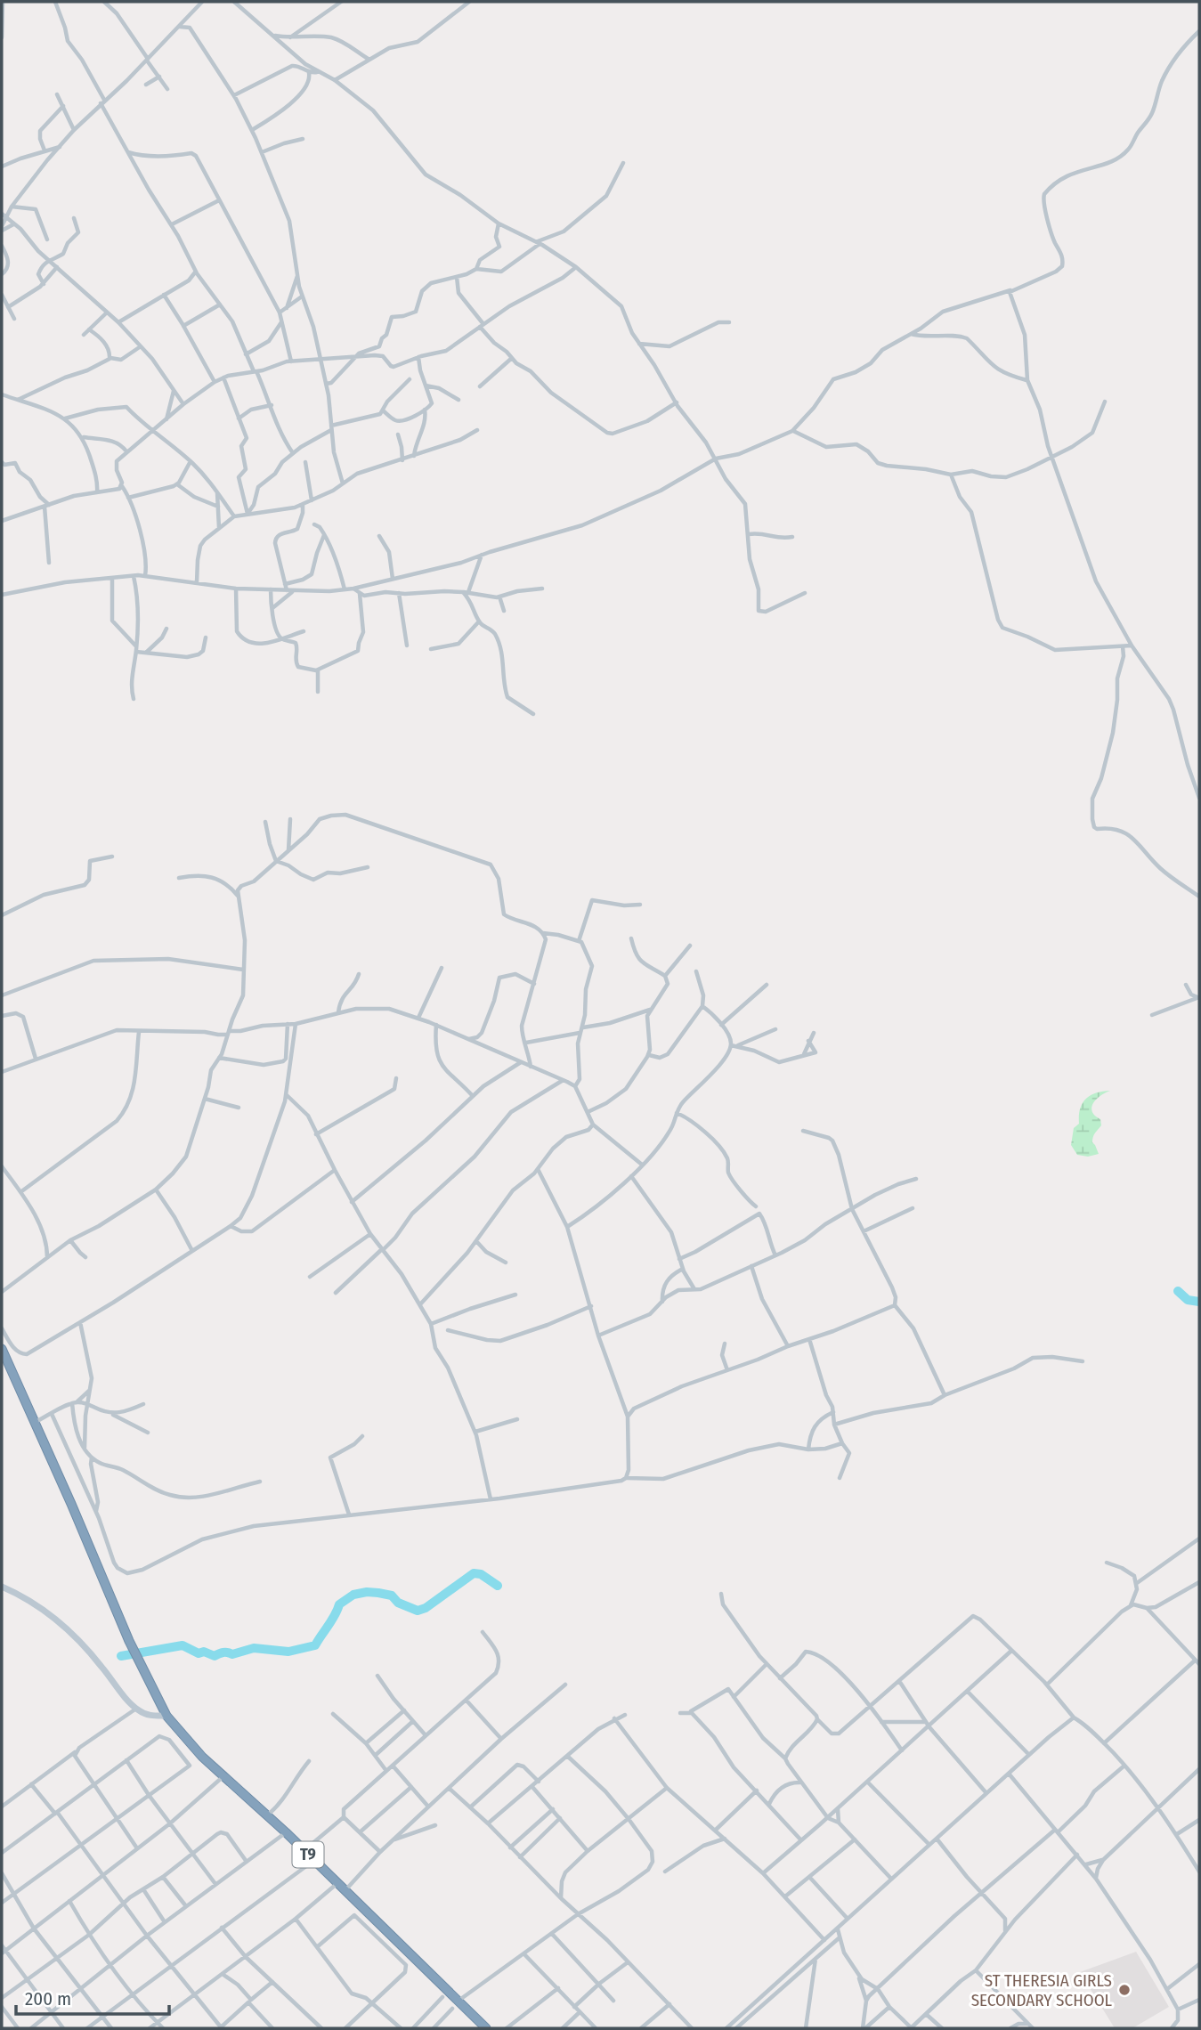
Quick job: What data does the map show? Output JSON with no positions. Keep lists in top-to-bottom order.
{
  "streets": {
    "highway": ["T9"]
  },
  "places": ["ST THERESIA GIRLS SECONDARY SCHOOL"],
  "scale_bar": "200 m"
}
